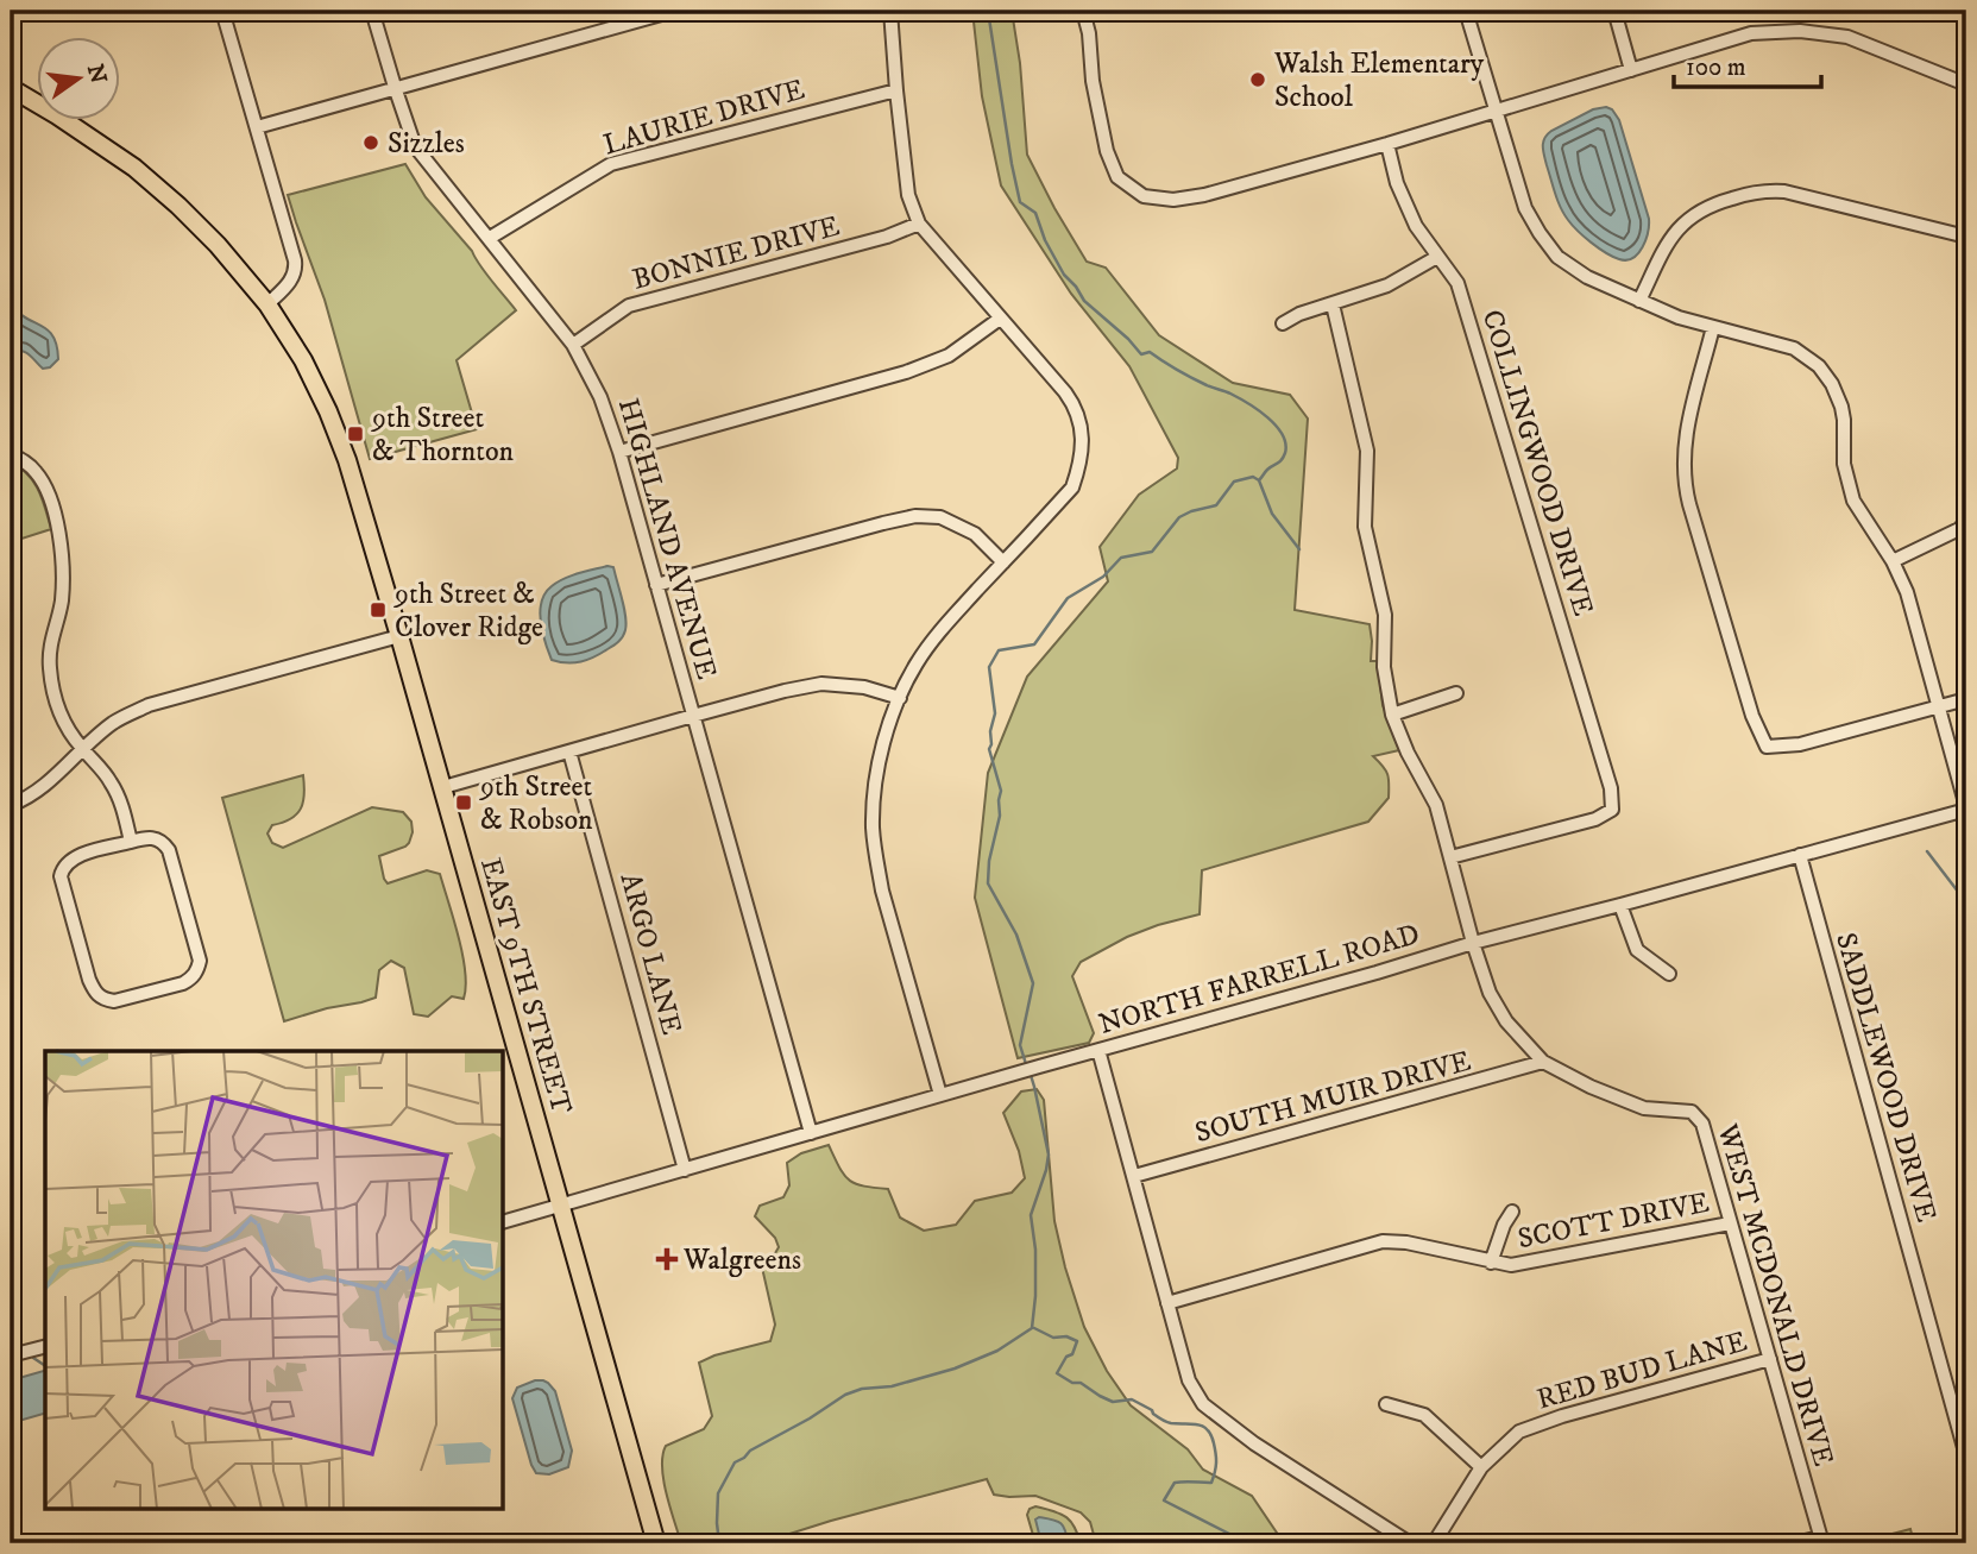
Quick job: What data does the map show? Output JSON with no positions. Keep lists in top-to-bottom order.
{
  "streets": {
    "main road": ["EAST 9TH STREET"],
    "street": [
      "LAURIE DRIVE",
      "BONNIE DRIVE",
      "COLLINGWOOD DRIVE",
      "HIGHLAND AVENUE",
      "ARGO LANE",
      "NORTH FARRELL ROAD",
      "SADDLEWOOD DRIVE",
      "SOUTH MUIR DRIVE",
      "SCOTT DRIVE",
      "WEST MCDONALD DRIVE",
      "RED BUD LANE"
    ]
  },
  "crossings": [
    ["LAURIE DRIVE", "HIGHLAND AVENUE"],
    ["BONNIE DRIVE", "HIGHLAND AVENUE"],
    ["COLLINGWOOD DRIVE", "WEST MCDONALD DRIVE"],
    ["HIGHLAND AVENUE", "NORTH FARRELL ROAD"],
    ["ARGO LANE", "NORTH FARRELL ROAD"],
    ["NORTH FARRELL ROAD", "EAST 9TH STREET"],
    ["NORTH FARRELL ROAD", "SADDLEWOOD DRIVE"],
    ["NORTH FARRELL ROAD", "WEST MCDONALD DRIVE"],
    ["SOUTH MUIR DRIVE", "WEST MCDONALD DRIVE"],
    ["SCOTT DRIVE", "WEST MCDONALD DRIVE"],
    ["WEST MCDONALD DRIVE", "RED BUD LANE"]
  ],
  "places": {
    "other": ["Walsh Elementary School", "Sizzles"],
    "transit": ["9th Street & Thornton", "9th Street & Clover Ridge", "9th Street & Robson"],
    "health": ["Walgreens"]
  },
  "scale_bar": "100 m",
  "north": "right"
}
